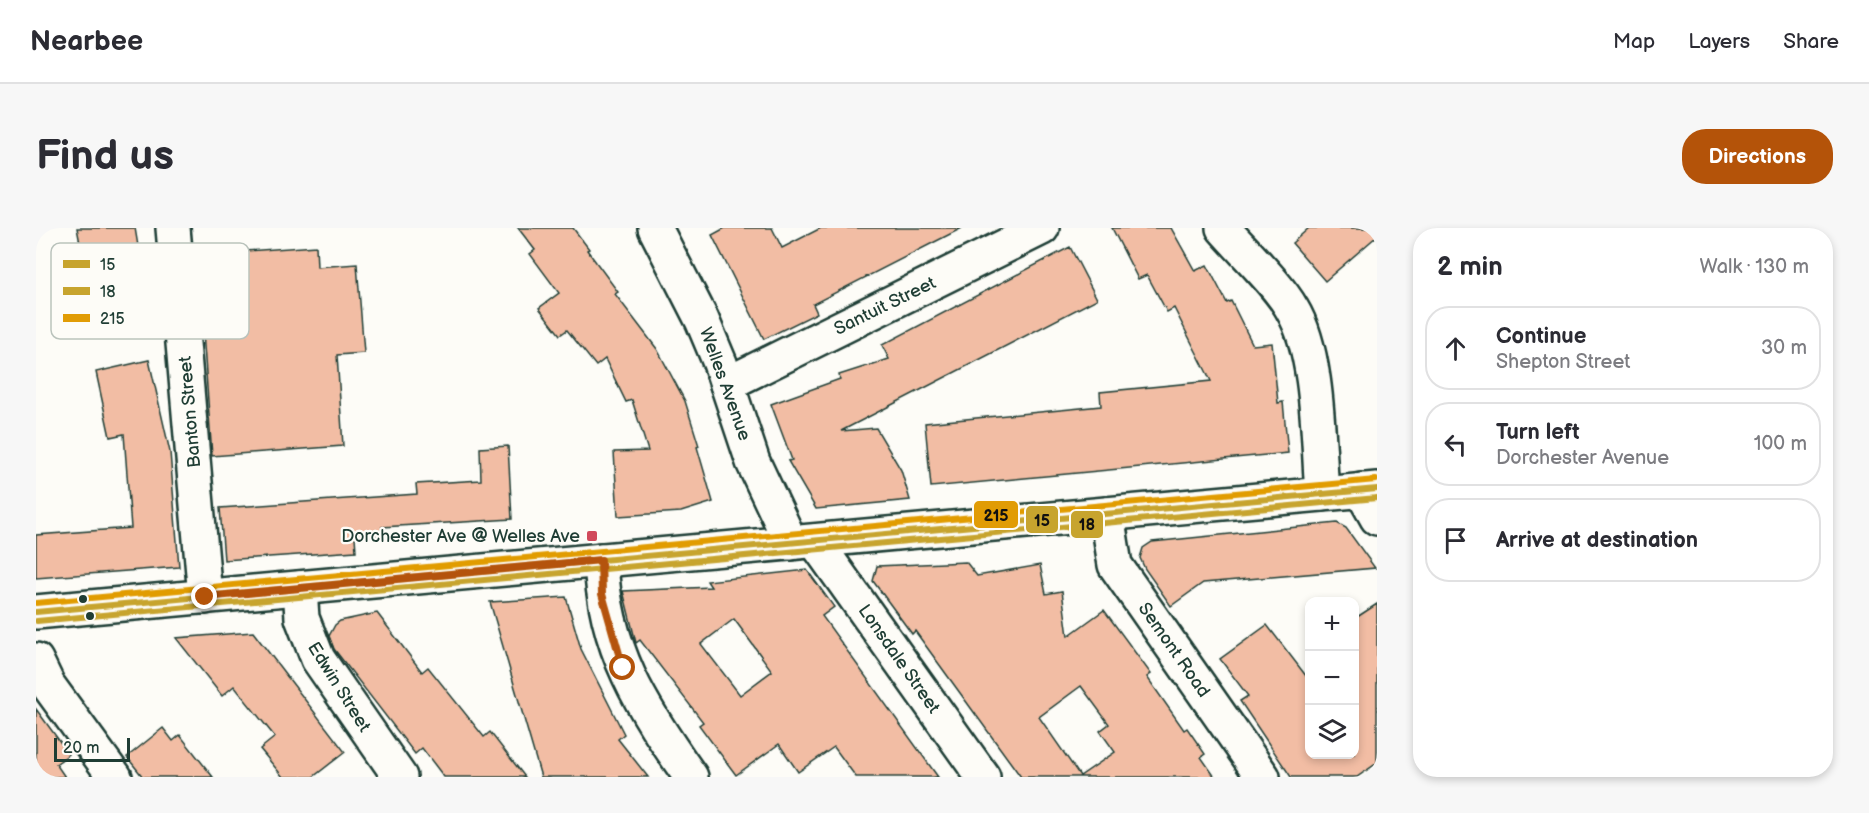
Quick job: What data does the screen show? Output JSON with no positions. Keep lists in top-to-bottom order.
{
  "streets": {
    "street": [
      "Santuit Street",
      "Welles Avenue",
      "Banton Street",
      "Semont Road",
      "Lonsdale Street",
      "Edwin Street"
    ]
  },
  "crossings": [
    ["Santuit Street", "Welles Avenue"],
    ["Welles Avenue", "Lonsdale Street"]
  ],
  "places": {
    "transit": ["Dorchester Ave @ Welles Ave"]
  },
  "lines": ["transit line 215", "transit line 15", "transit line 18"],
  "legend": ["15", "18", "215"],
  "scale_bar": "20 m",
  "page": {
    "header": "Nearbee",
    "nav": ["Map", "Layers", "Share"],
    "buttons": "Directions",
    "title": "Find us",
    "heading": ["2 min", "Walk · 130 m"],
    "list": [
      ["Continue", "Shepton Street", "30 m"],
      ["Turn left", "Dorchester Avenue", "100 m"],
      "Arrive at destination"
    ],
    "map_buttons": ["+", "−"],
    "scale": "20 m"
  }
}
